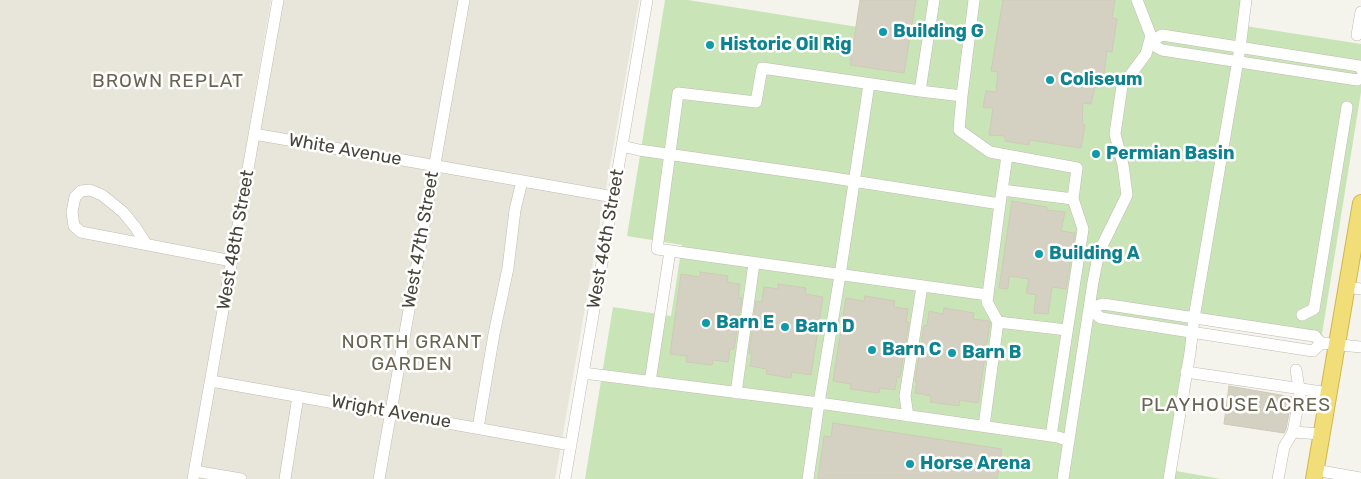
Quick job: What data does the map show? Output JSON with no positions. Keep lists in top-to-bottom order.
{
  "streets": {
    "street": [
      "White Avenue",
      "West 46th Street",
      "West 48th Street",
      "West 47th Street",
      "Wright Avenue"
    ]
  },
  "crossings": [
    ["White Avenue", "West 46th Street"],
    ["White Avenue", "West 48th Street"],
    ["White Avenue", "West 47th Street"],
    ["West 46th Street", "Wright Avenue"],
    ["West 48th Street", "Wright Avenue"],
    ["West 47th Street", "Wright Avenue"]
  ],
  "districts": ["BROWN REPLAT", "NORTH GRANT GARDEN", "PLAYHOUSE ACRES"],
  "places": [
    "Building G",
    "Historic Oil Rig",
    "Coliseum",
    "Permian Basin",
    "Building A",
    "Barn E",
    "Barn D",
    "Barn C",
    "Barn B",
    "Horse Arena"
  ]
}
